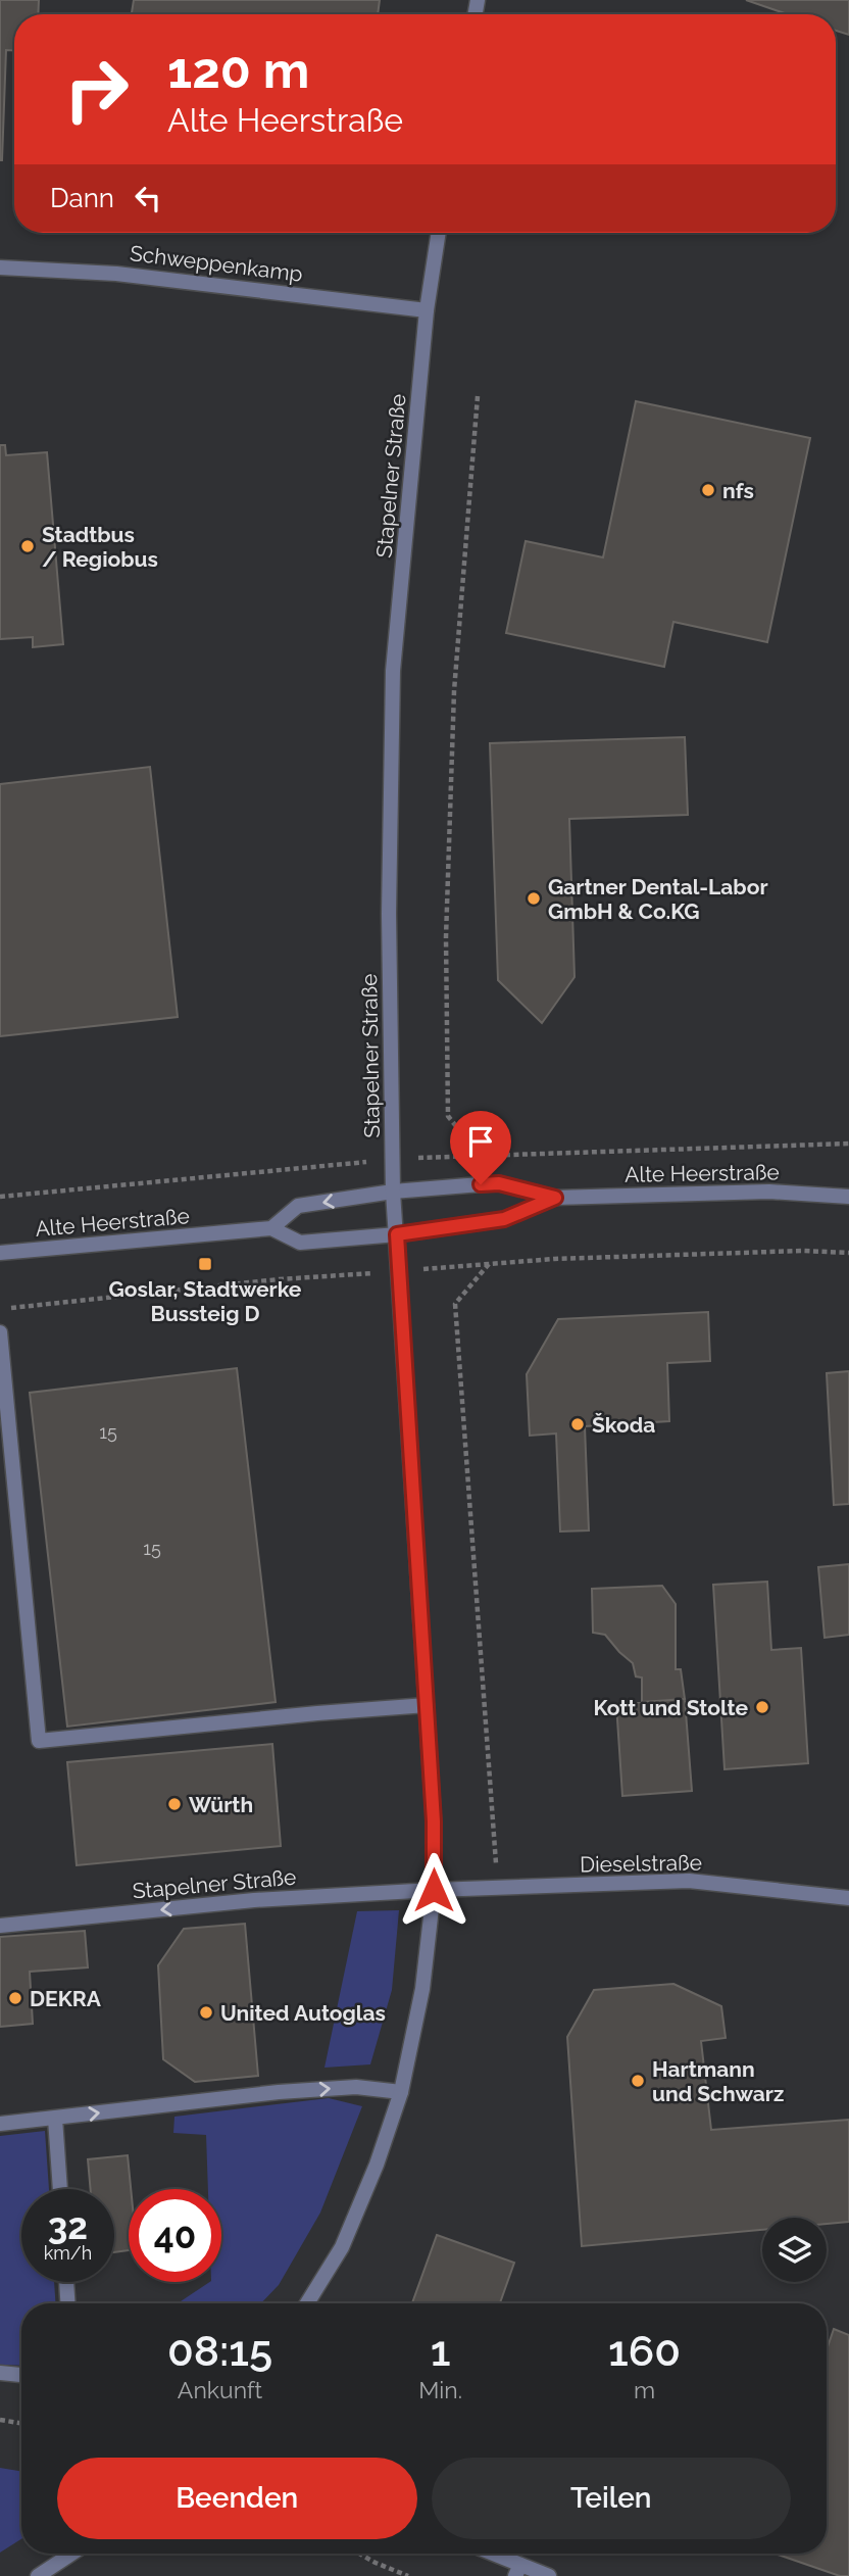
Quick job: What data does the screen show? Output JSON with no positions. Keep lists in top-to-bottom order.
{
  "streets": {
    "street": [
      "Schweppenkamp",
      "Stapelner Straße",
      "Alte Heerstraße",
      "Dieselstraße"
    ]
  },
  "crossings": [
    ["Schweppenkamp", "Stapelner Straße"],
    ["Stapelner Straße", "Alte Heerstraße"],
    ["Stapelner Straße", "Dieselstraße"]
  ],
  "places": {
    "other": [
      "nfs",
      "Stadtbus / Regiobus",
      "Gartner Dental-Labor GmbH & Co.KG",
      "Škoda",
      "Kott und Stolte",
      "Würth",
      "DEKRA",
      "United Autoglas",
      "Hartmann und Schwarz"
    ],
    "transit": ["Goslar, Stadtwerke Bussteig D"]
  },
  "house_numbers": ["15", "15"],
  "page": {
    "turn": ["120 m", "Alte Heerstraße"],
    "then": "Dann",
    "speed": "32 km/h",
    "limit": "40",
    "eta": [
      "08:15",
      "Ankunft",
      "1",
      "Min.",
      "160",
      "m"
    ],
    "buttons": ["Beenden", "Teilen"]
  }
}
